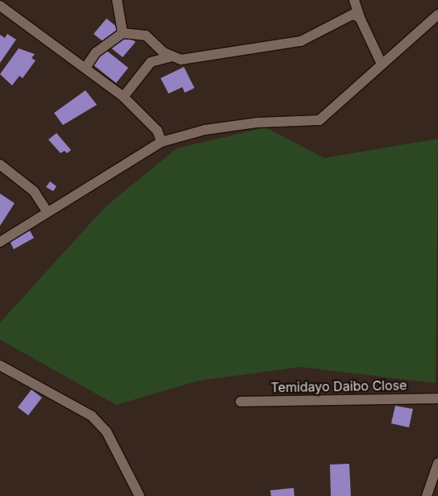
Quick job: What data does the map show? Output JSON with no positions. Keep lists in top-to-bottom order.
{
  "streets": {
    "street": ["Temidayo Daibo Close"]
  }
}
